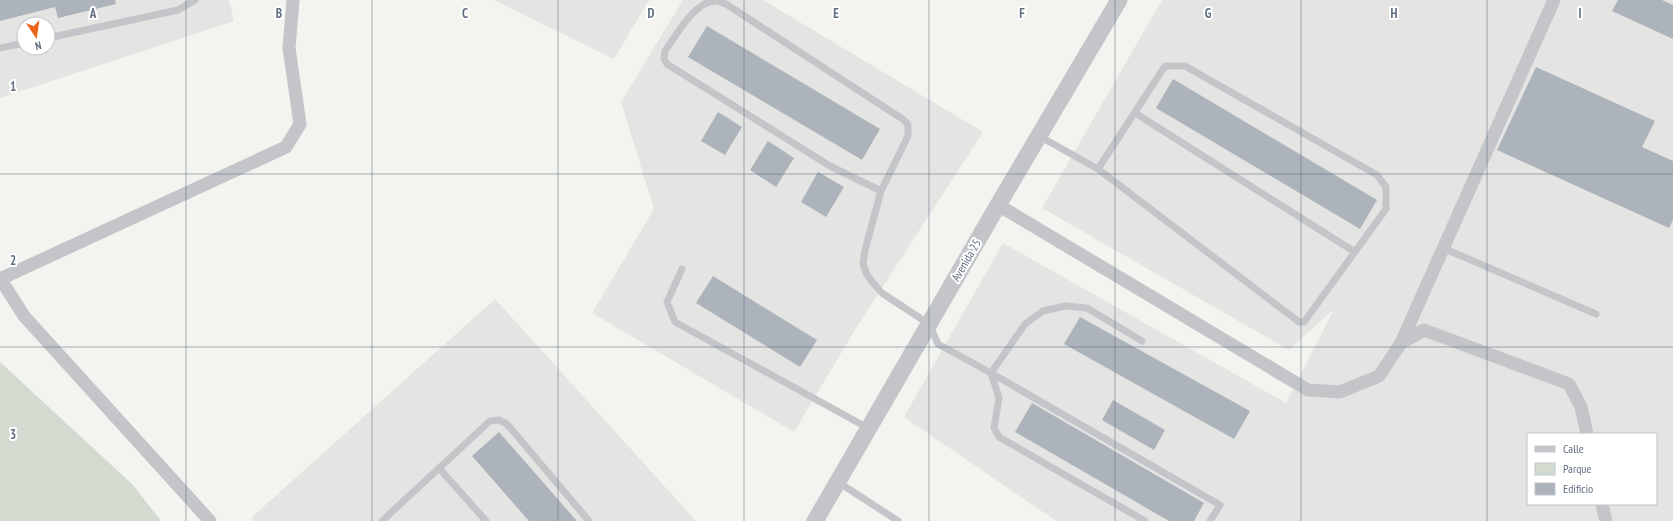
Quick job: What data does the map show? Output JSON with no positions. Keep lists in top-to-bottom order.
{
  "streets": {
    "street": ["Avenida 25"]
  },
  "legend": ["Calle", "Parque", "Edificio"],
  "north": "bottom",
  "grid": {
    "columns": [
      "A",
      "B",
      "C",
      "D",
      "E",
      "F",
      "G",
      "H",
      "I"
    ],
    "rows": ["1", "2", "3"]
  }
}
